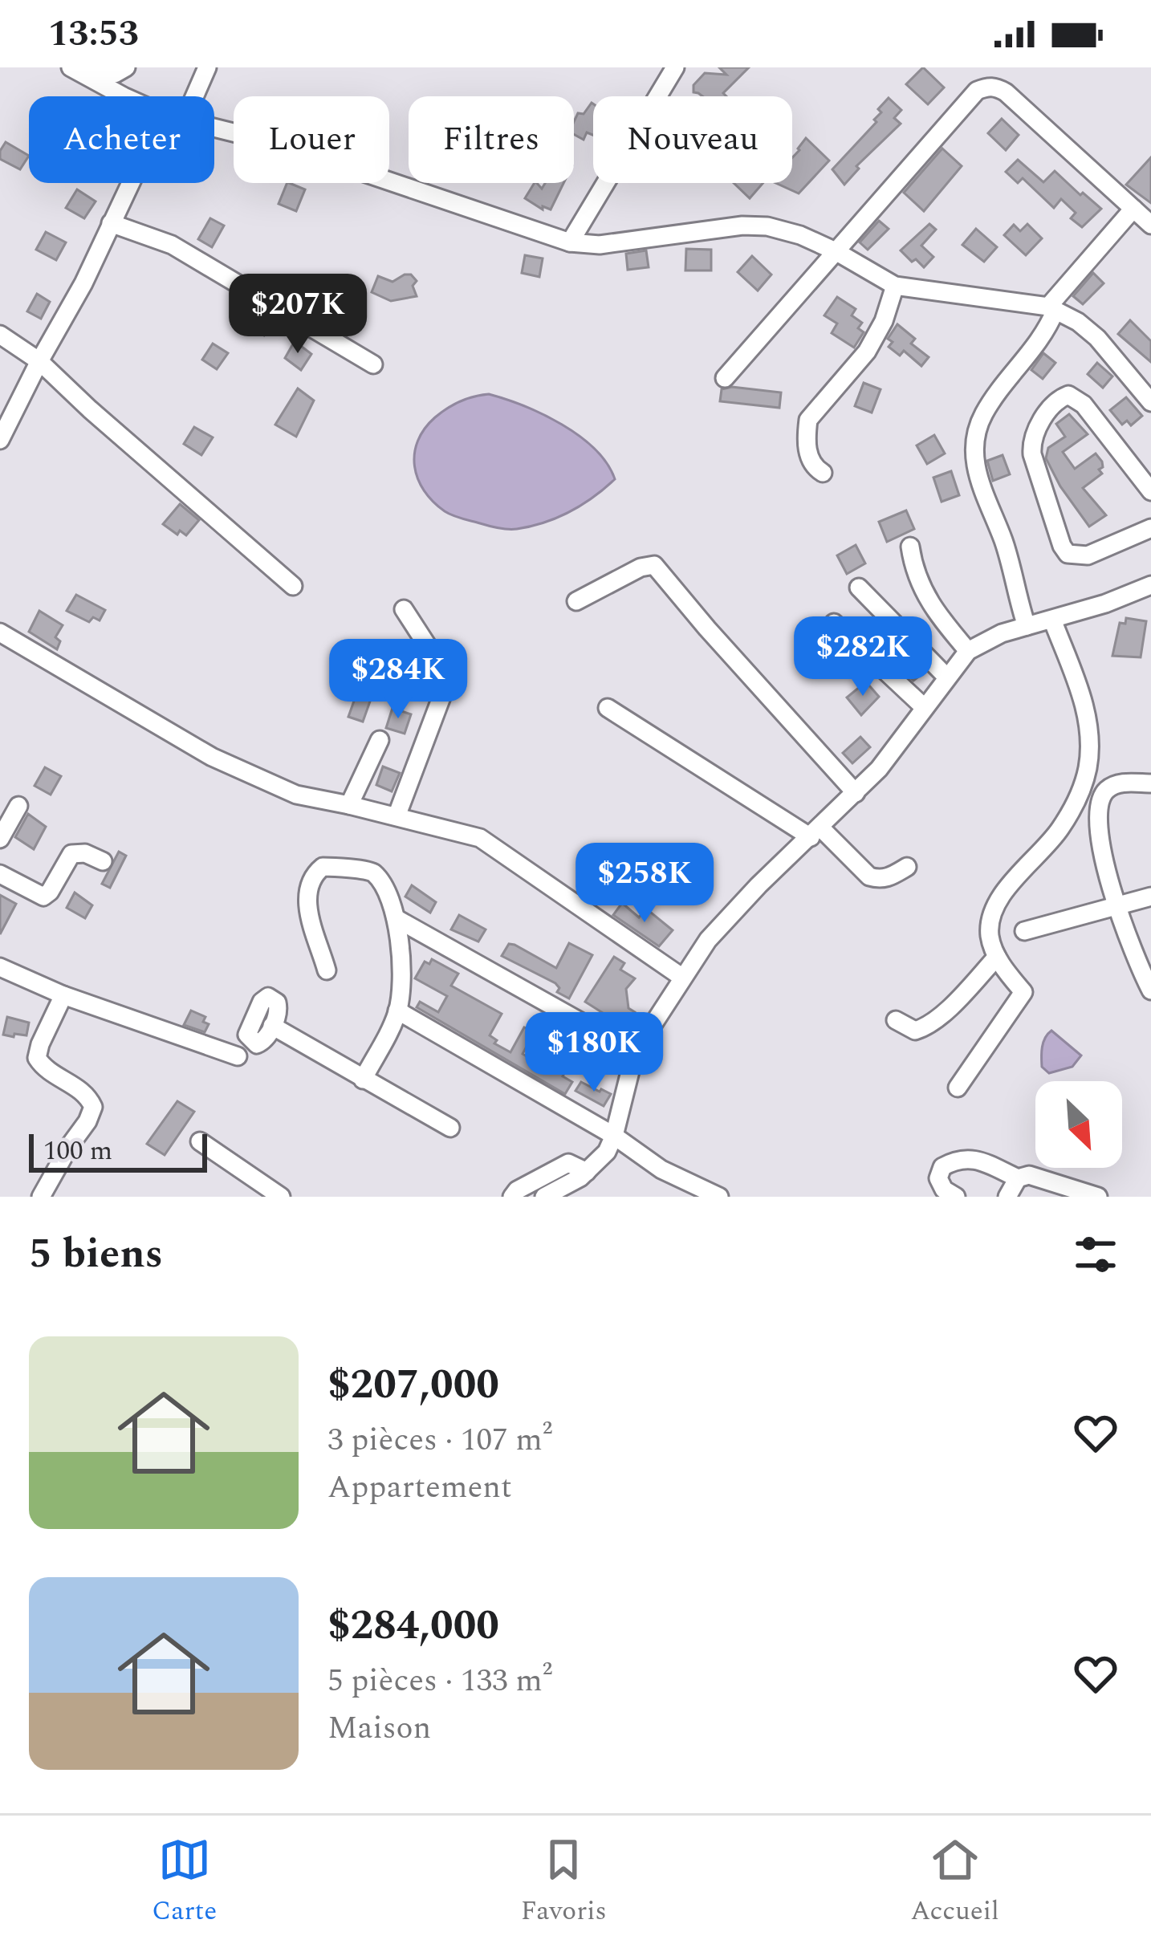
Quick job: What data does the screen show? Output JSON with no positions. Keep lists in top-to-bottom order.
{
  "scale_bar": "100 m",
  "north": "bottom right",
  "page": {
    "status": "13:53",
    "chip": [
      "Acheter",
      "Louer",
      "Filtres",
      "Nouveau"
    ],
    "price": [
      "$207K",
      "$282K",
      "$284K",
      "$258K",
      "$180K"
    ],
    "scale": "100 m",
    "heading": "5 biens",
    "list": [
      {
        "name": "$207,000",
        "note": "3 pièces · 107 m² · Appartement"
      },
      {
        "name": "$284,000",
        "note": "5 pièces · 133 m² · Maison"
      }
    ],
    "tabs": ["Carte", "Favoris", "Accueil"]
  }
}
